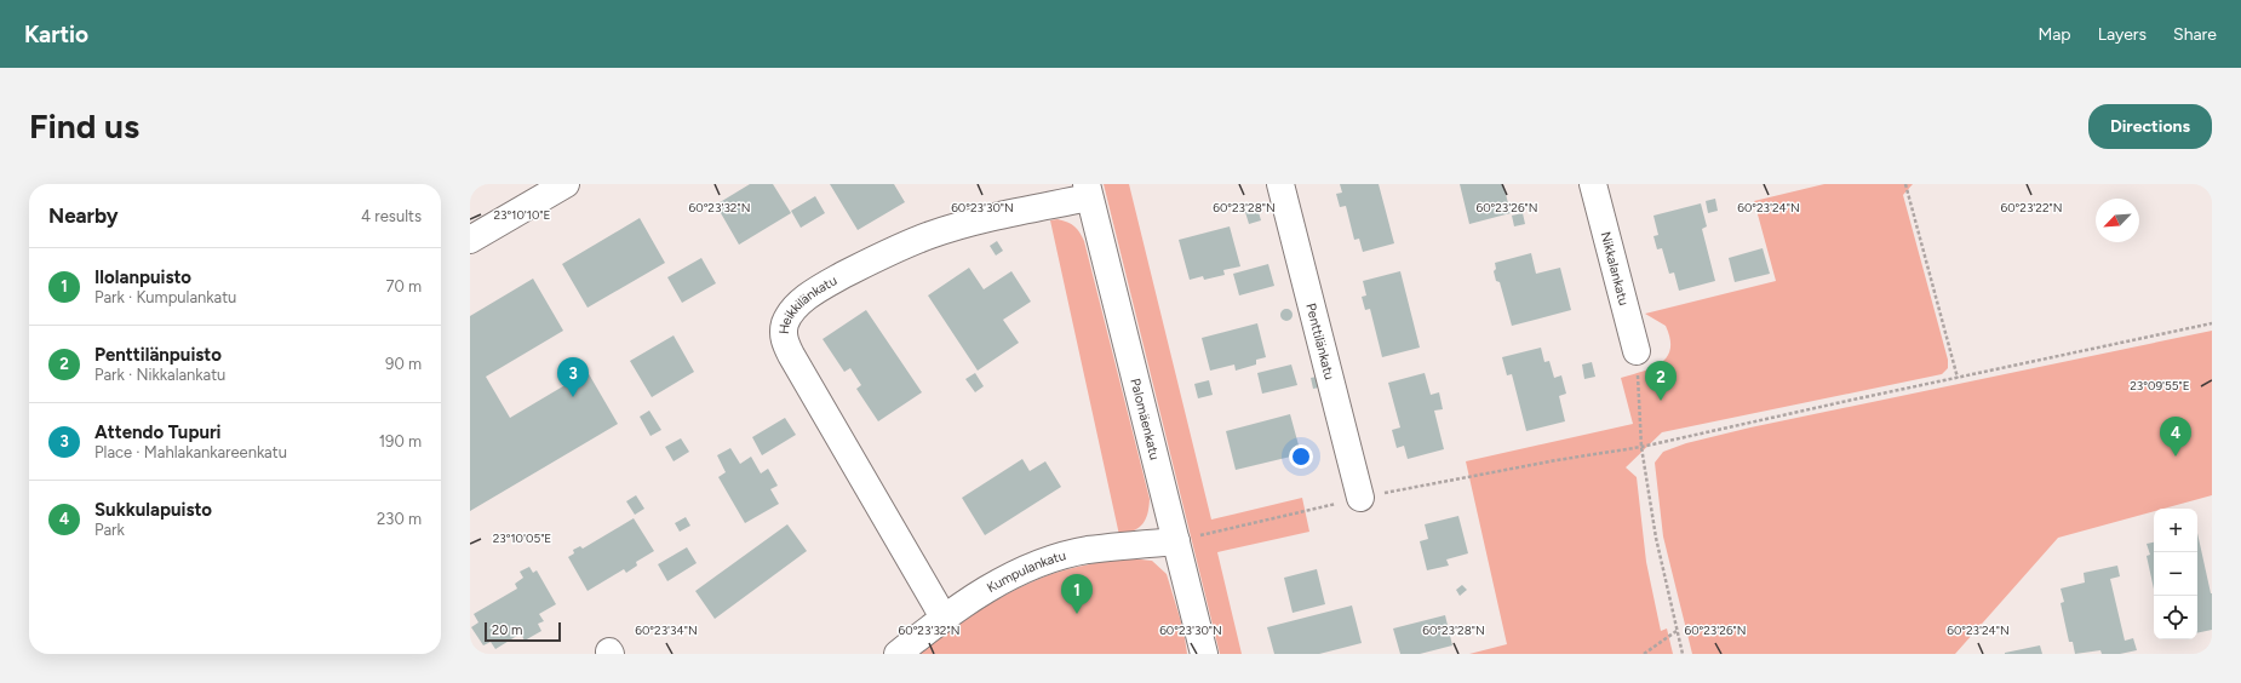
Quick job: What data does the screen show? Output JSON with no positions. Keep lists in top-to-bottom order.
{
  "streets": {
    "street": [
      "Nikkalankatu",
      "Heikkilänkatu",
      "Penttilänkatu",
      "Palomäenkatu",
      "Kumpulankatu"
    ]
  },
  "crossings": [
    ["Heikkilänkatu", "Palomäenkatu"],
    ["Heikkilänkatu", "Kumpulankatu"],
    ["Palomäenkatu", "Kumpulankatu"]
  ],
  "scale_bar": "20 m",
  "north": "bottom left",
  "page": {
    "header": "Kartio",
    "nav": ["Map", "Layers", "Share"],
    "buttons": "Directions",
    "title": "Find us",
    "heading": ["Nearby", "4 results"],
    "list": [
      {
        "mark": "1",
        "name": "Ilolanpuisto",
        "note": "Park · Kumpulankatu",
        "value": "70 m"
      },
      {
        "mark": "2",
        "name": "Penttilänpuisto",
        "note": "Park · Nikkalankatu",
        "value": "90 m"
      },
      {
        "mark": "3",
        "name": "Attendo Tupuri",
        "note": "Place · Mahlakankareenkatu",
        "value": "190 m"
      },
      {
        "mark": "4",
        "name": "Sukkulapuisto",
        "note": "Park",
        "value": "230 m"
      }
    ],
    "pins": [
      "3",
      "2",
      "4",
      "1"
    ],
    "map_buttons": ["+", "−"],
    "scale": "20 m"
  },
  "coordinates": [
    "60°23'30\"N",
    "60°23'28\"N",
    "60°23'22\"N",
    "60°23'32\"N",
    "60°23'26\"N",
    "60°23'24\"N",
    "23°10'10\"E",
    "23°09'55\"E",
    "23°10'05\"E",
    "60°23'34\"N"
  ]
}
